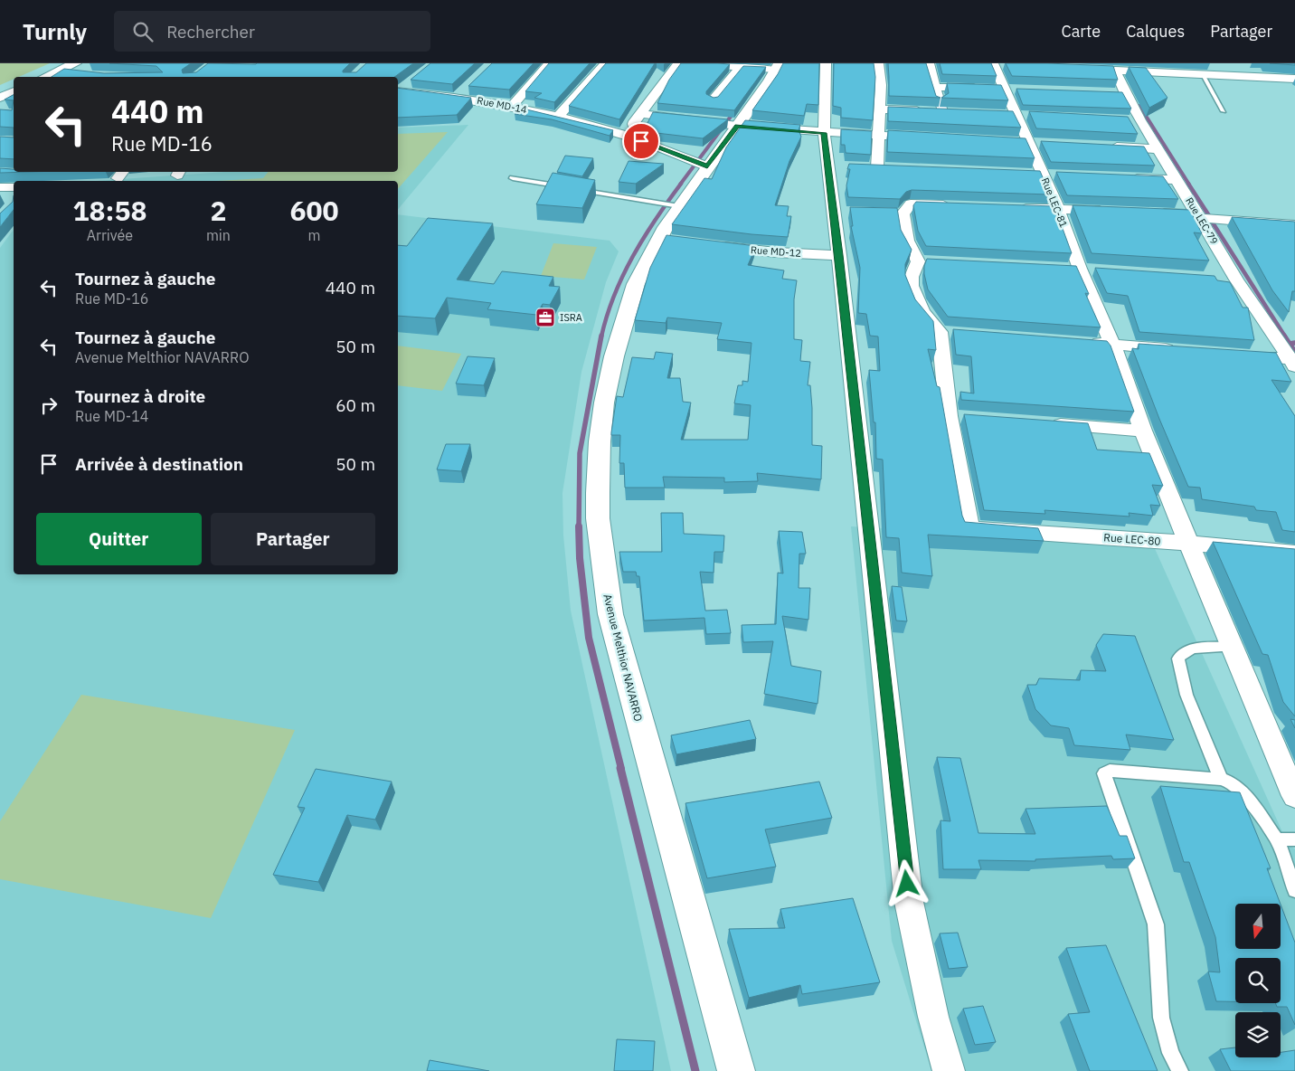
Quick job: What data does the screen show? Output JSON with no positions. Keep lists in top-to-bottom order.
{
  "streets": {
    "street": [
      "Rue MD-14",
      "Rue LEC-81",
      "Rue LEC-79",
      "Rue MD-12",
      "Rue LEC-80",
      "Avenue Melthior NAVARRO"
    ]
  },
  "crossings": [
    ["Rue MD-14", "Avenue Melthior NAVARRO"],
    ["Rue LEC-81", "Rue LEC-80"]
  ],
  "places": {
    "office": ["ISRA"]
  },
  "north": "bottom",
  "page": {
    "header": "Turnly",
    "search": "Rechercher",
    "nav": ["Carte", "Calques", "Partager"],
    "turn": ["440 m", "Rue MD-16"],
    "eta": [
      "18:58",
      "Arrivée",
      "2",
      "min",
      "600",
      "m"
    ],
    "list": [
      {
        "name": "Tournez à gauche",
        "note": "Rue MD-16",
        "value": "440 m"
      },
      {
        "name": "Tournez à gauche",
        "note": "Avenue Melthior NAVARRO",
        "value": "50 m"
      },
      {
        "name": "Tournez à droite",
        "note": "Rue MD-14",
        "value": "60 m"
      },
      {
        "name": "Arrivée à destination",
        "value": "50 m"
      }
    ],
    "buttons": ["Quitter", "Partager"]
  }
}
